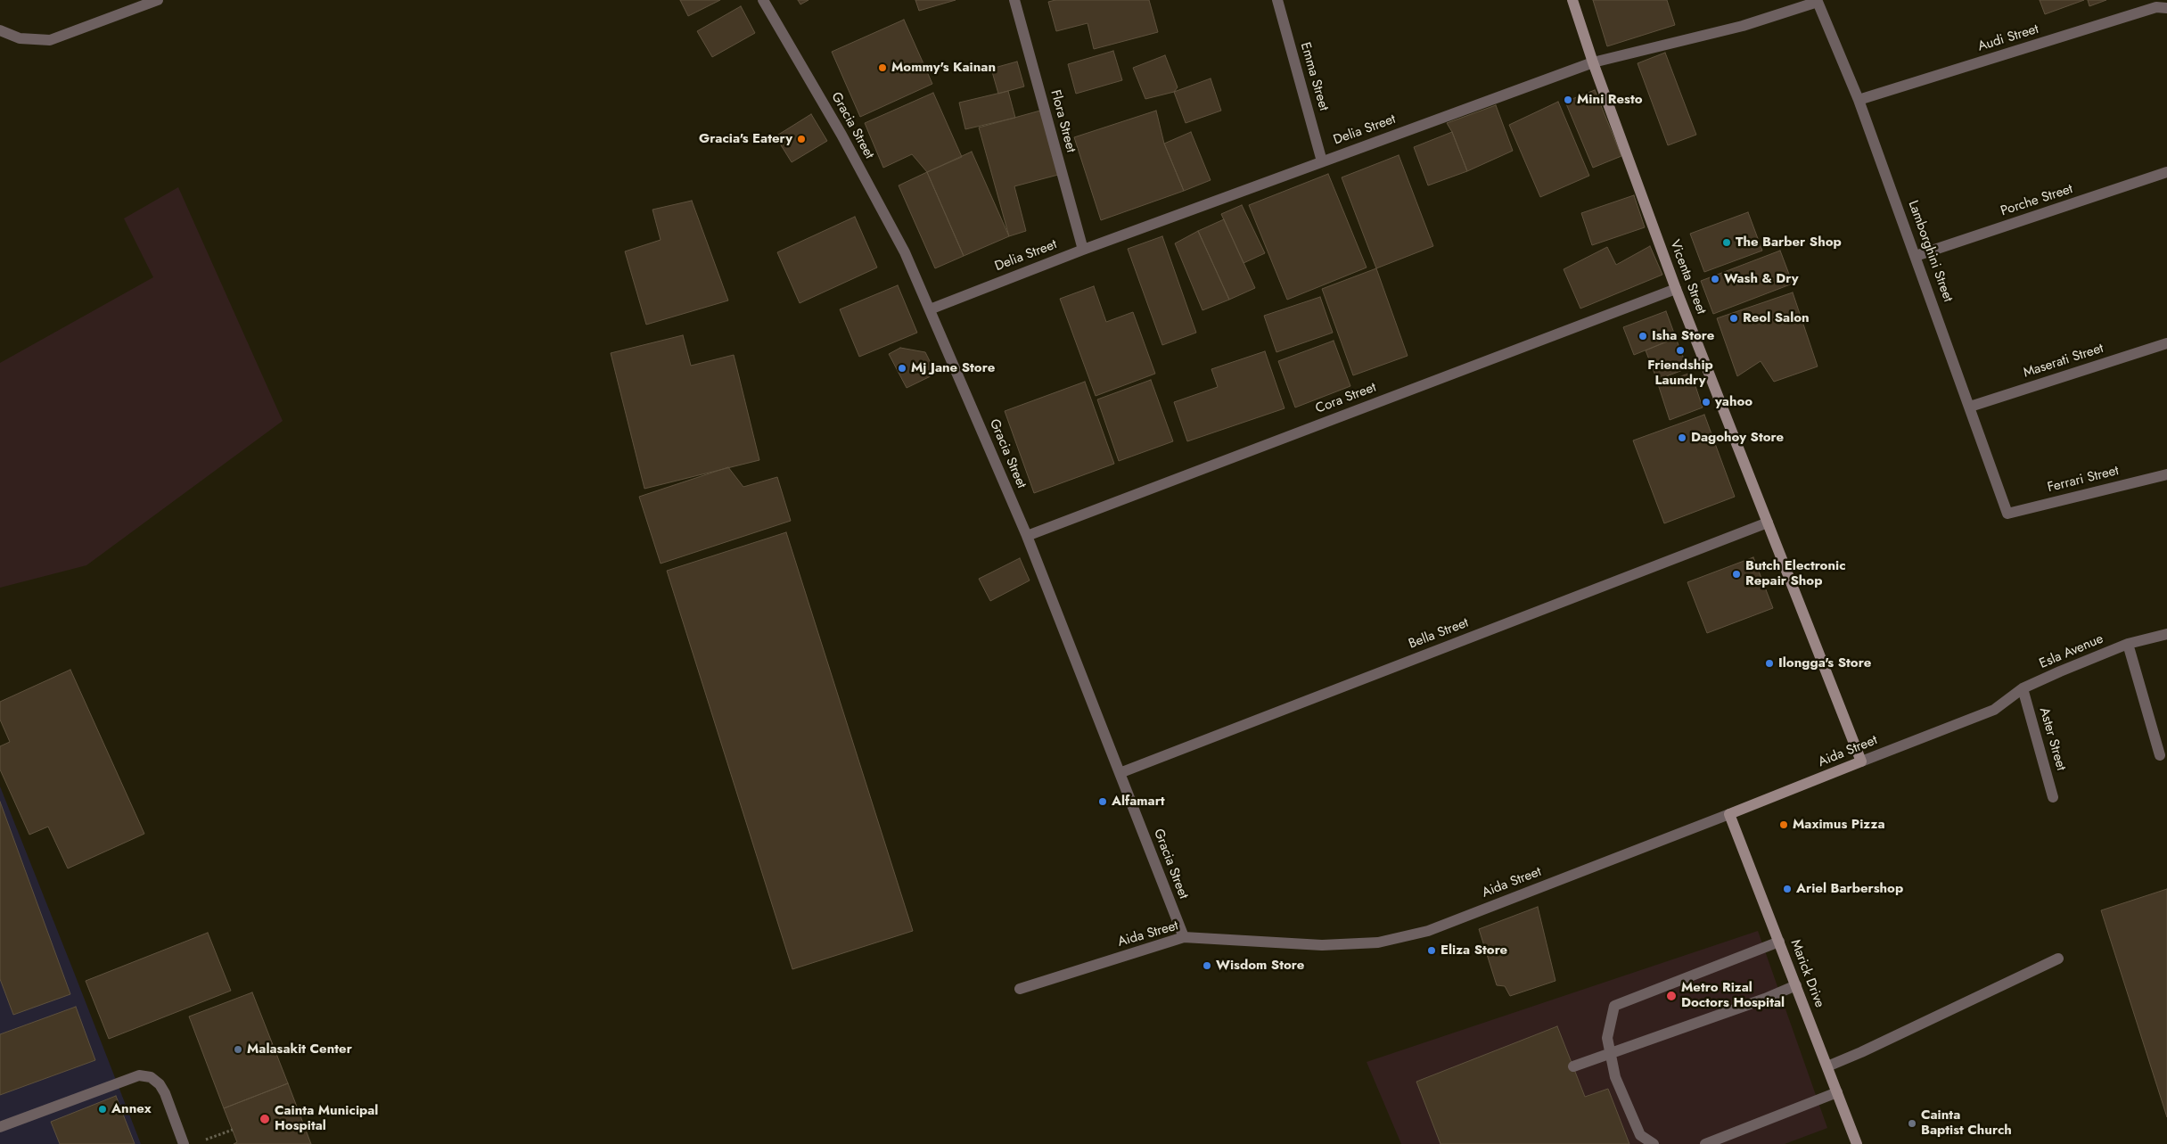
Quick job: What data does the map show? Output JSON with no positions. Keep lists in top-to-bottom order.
{
  "streets": {
    "street": [
      "Audi Street",
      "Emma Street",
      "Flora Street",
      "Gracia Street",
      "Delia Street",
      "Porche Street",
      "Lamborghini Street",
      "Vicenta Street",
      "Maserati Street",
      "Cora Street",
      "Ferrari Street",
      "Bella Street",
      "Esla Avenue",
      "Aster Street",
      "Aida Street",
      "Marick Drive"
    ]
  },
  "crossings": [
    ["Audi Street", "Lamborghini Street"],
    ["Emma Street", "Delia Street"],
    ["Flora Street", "Delia Street"],
    ["Gracia Street", "Delia Street"],
    ["Gracia Street", "Cora Street"],
    ["Gracia Street", "Bella Street"],
    ["Gracia Street", "Aida Street"],
    ["Delia Street", "Lamborghini Street"],
    ["Delia Street", "Vicenta Street"],
    ["Porche Street", "Lamborghini Street"],
    ["Lamborghini Street", "Maserati Street"],
    ["Lamborghini Street", "Ferrari Street"],
    ["Vicenta Street", "Cora Street"],
    ["Vicenta Street", "Bella Street"],
    ["Vicenta Street", "Aida Street"],
    ["Esla Avenue", "Aster Street"],
    ["Esla Avenue", "Aida Street"],
    ["Aida Street", "Marick Drive"]
  ],
  "places": [
    "Mommy's Kainan",
    "Mini Resto",
    "Gracia's Eatery",
    "The Barber Shop",
    "Wash & Dry",
    "Reol Salon",
    "Isha Store",
    "Friendship Laundry",
    "Mj Jane Store",
    "yahoo",
    "Dagohoy Store",
    "Butch Electronic Repair Shop",
    "Ilongga's Store",
    "Alfamart",
    "Maximus Pizza",
    "Ariel Barbershop",
    "Eliza Store",
    "Wisdom Store",
    "Metro Rizal Doctors Hospital",
    "Malasakit Center",
    "Annex",
    "Cainta Municipal Hospital",
    "Cainta Baptist Church"
  ]
}
